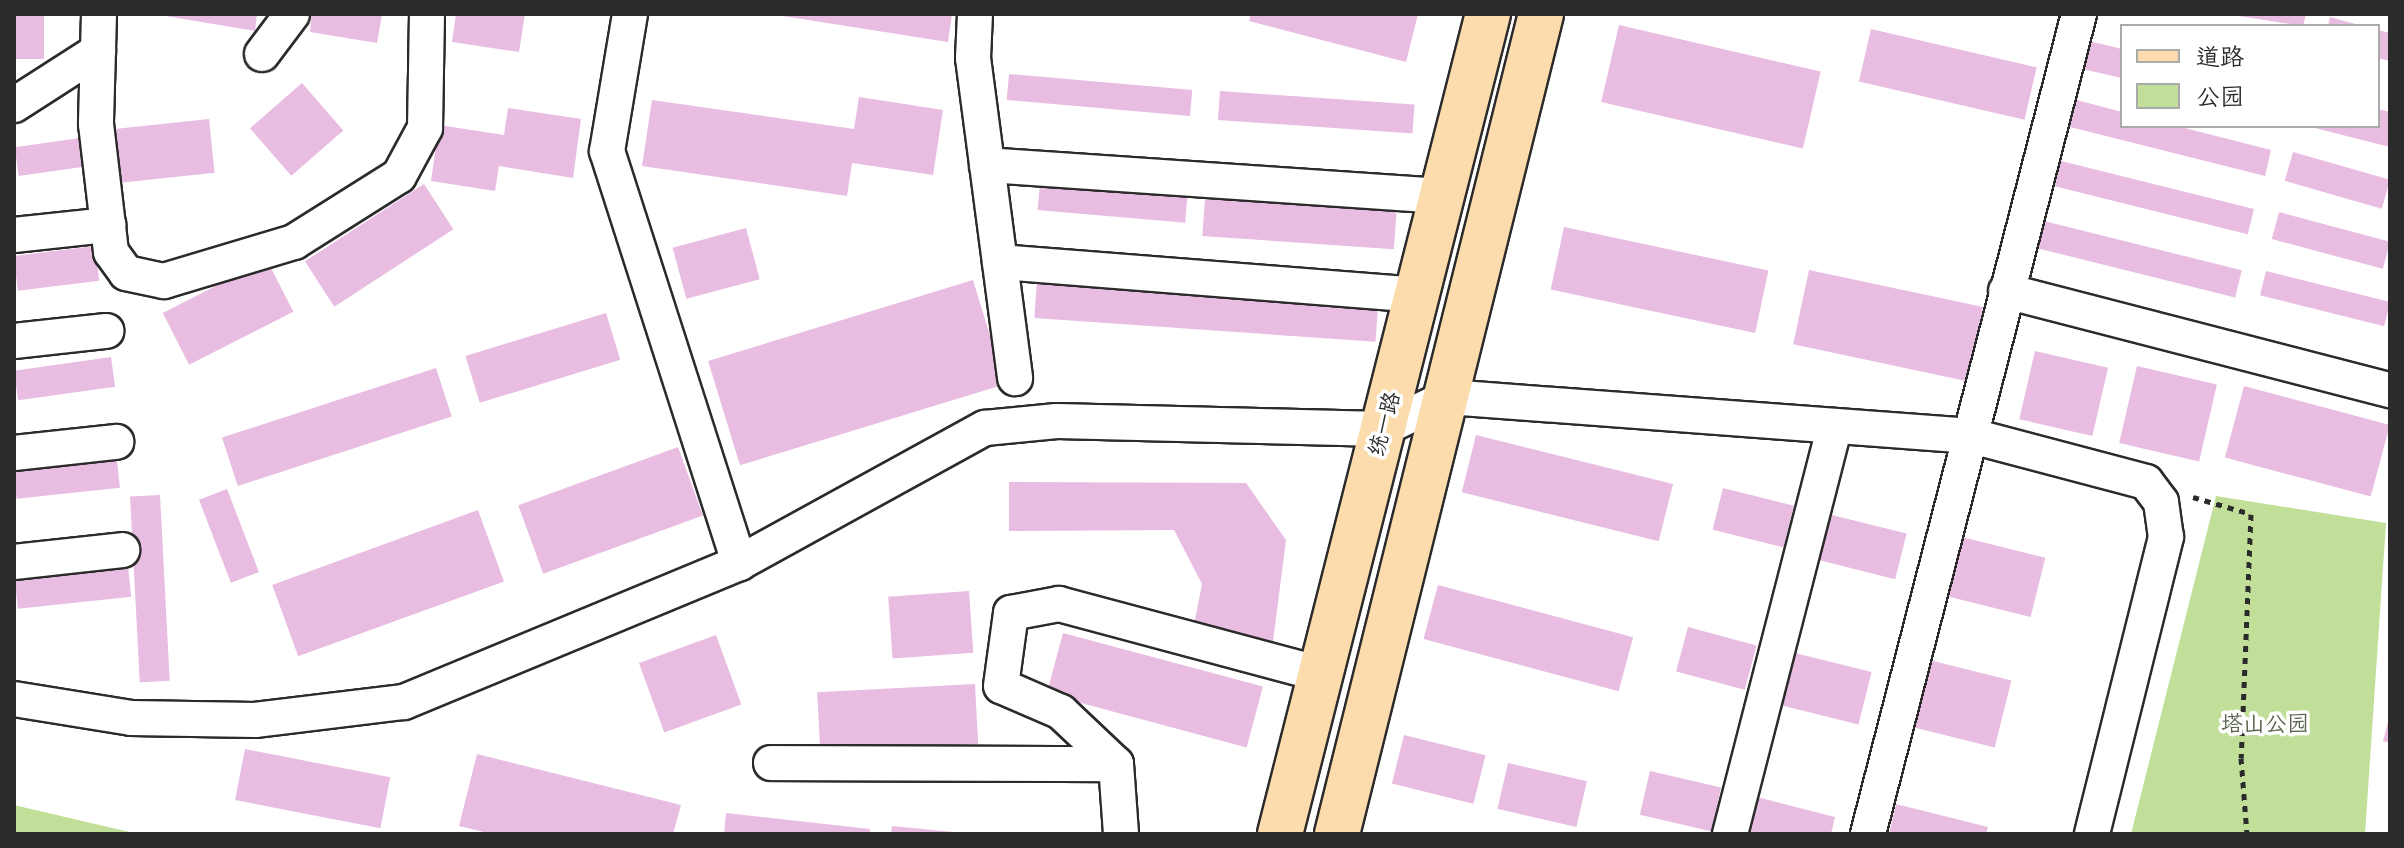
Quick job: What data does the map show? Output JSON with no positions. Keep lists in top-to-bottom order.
{
  "streets": {
    "main road": ["统一路"]
  },
  "parks": ["塔山公园"],
  "legend": ["道路", "公园"]
}
